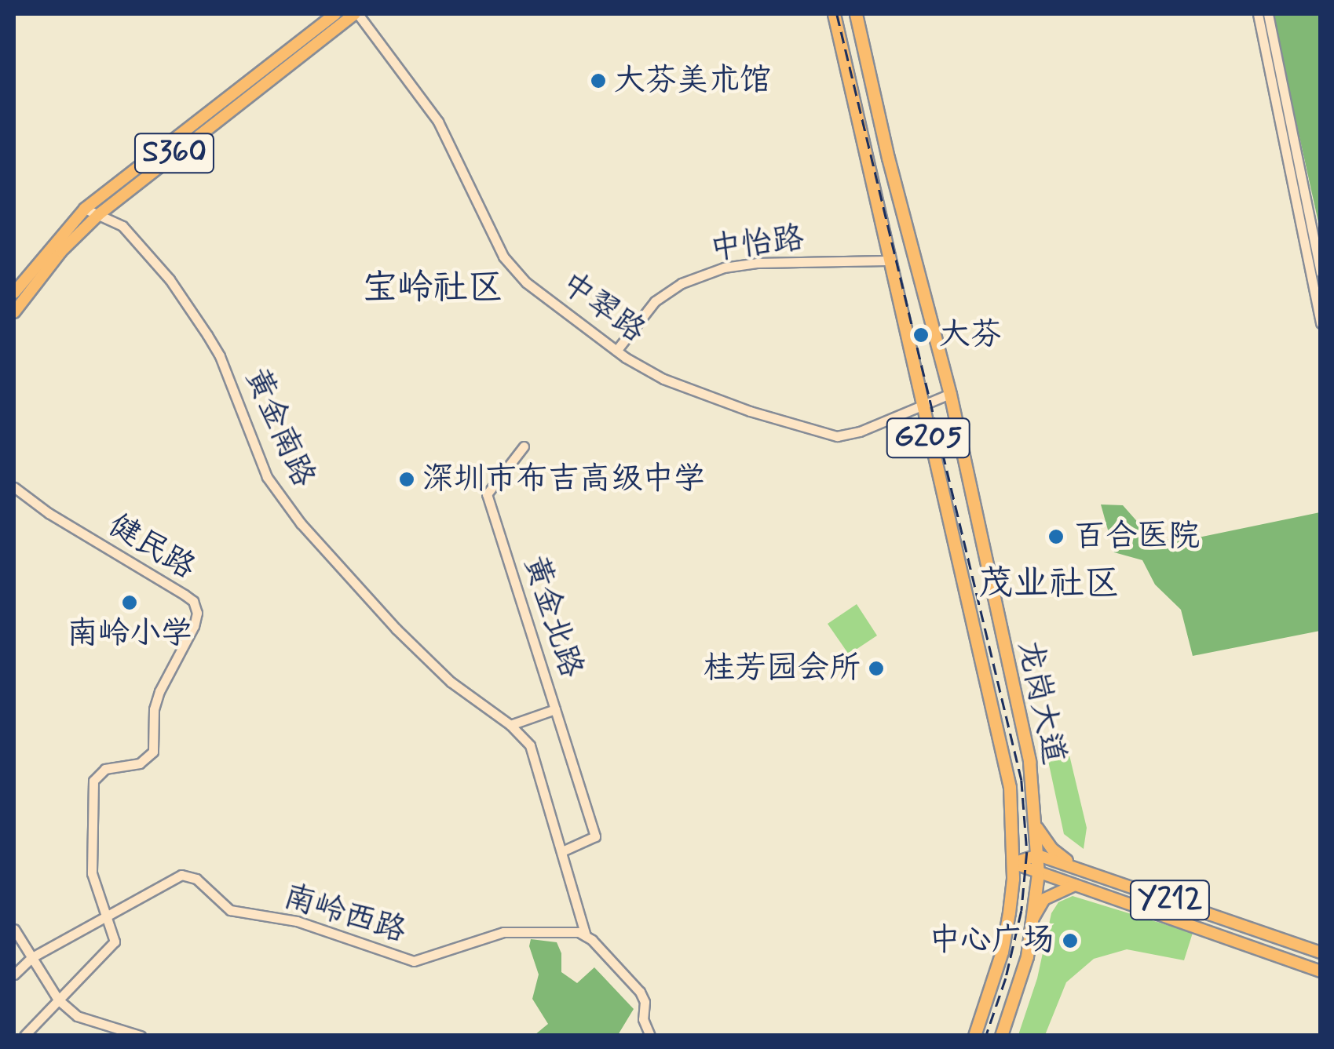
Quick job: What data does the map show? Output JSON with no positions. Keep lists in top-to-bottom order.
{
  "streets": {
    "highway": ["G205", "龙岗大道"],
    "main road": ["S360", "Y212"],
    "street": [
      "中怡路",
      "中翠路",
      "黄金南路",
      "健民路",
      "黄金北路",
      "南岭西路"
    ]
  },
  "crossings": [
    ["S360", "中翠路"],
    ["S360", "黄金南路"],
    ["中怡路", "中翠路"],
    ["中怡路", "龙岗大道"],
    ["中翠路", "龙岗大道"],
    ["黄金南路", "黄金北路"],
    ["健民路", "南岭西路"],
    ["龙岗大道", "Y212"]
  ],
  "districts": ["宝岭社区", "茂业社区"],
  "places": [
    "大芬美术馆",
    "大芬",
    "深圳市布吉高级中学",
    "百合医院",
    "南岭小学",
    "桂芳园会所",
    "中心广场"
  ]
}
